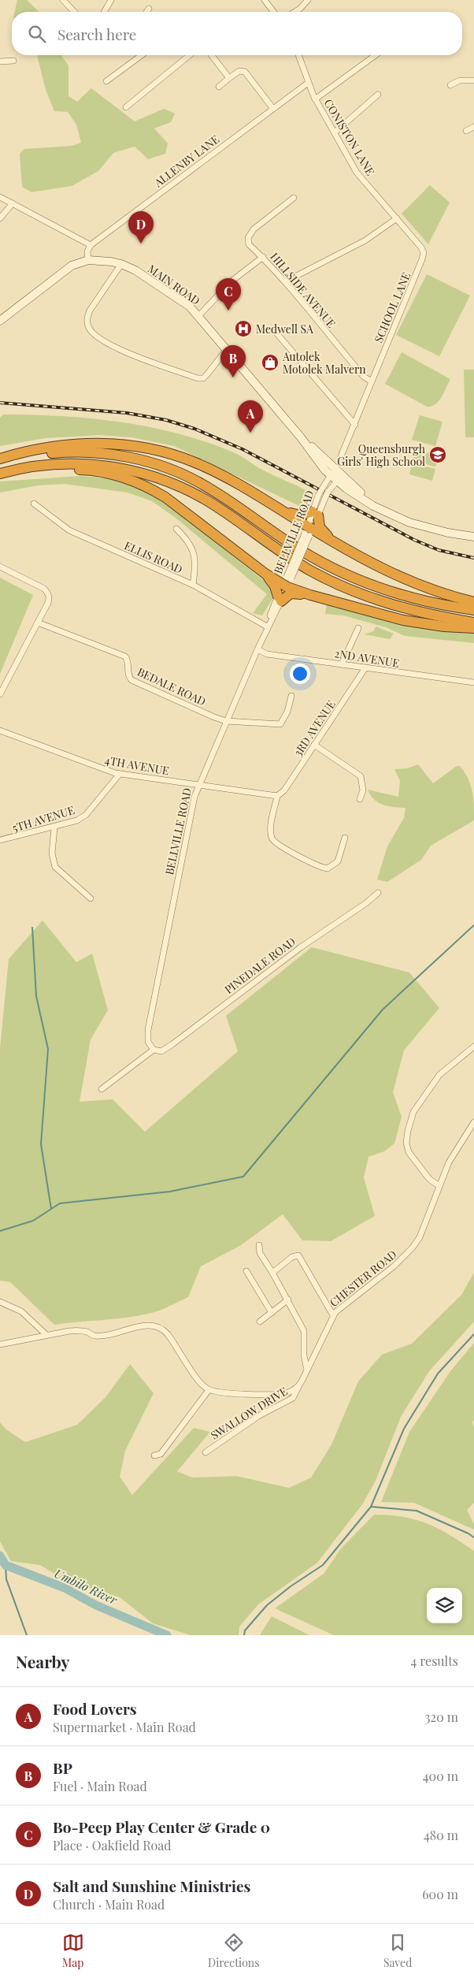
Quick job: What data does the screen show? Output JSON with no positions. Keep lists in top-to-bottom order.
{
  "streets": {
    "main road": ["MAIN ROAD"],
    "street": [
      "CONISTON LANE",
      "ALLENBY LANE",
      "HILLSIDE AVENUE",
      "SCHOOL LANE",
      "BELLVILLE ROAD",
      "ELLIS ROAD",
      "2ND AVENUE",
      "BEDALE ROAD",
      "3RD AVENUE",
      "4TH AVENUE",
      "5TH AVENUE",
      "PINEDALE ROAD",
      "CHESTER ROAD",
      "SWALLOW DRIVE"
    ]
  },
  "crossings": [
    ["CONISTON LANE", "ALLENBY LANE"],
    ["CONISTON LANE", "SCHOOL LANE"],
    ["MAIN ROAD", "BELLVILLE ROAD"],
    ["HILLSIDE AVENUE", "SCHOOL LANE"],
    ["BELLVILLE ROAD", "ELLIS ROAD"],
    ["BELLVILLE ROAD", "2ND AVENUE"],
    ["BELLVILLE ROAD", "BEDALE ROAD"],
    ["BELLVILLE ROAD", "4TH AVENUE"],
    ["BELLVILLE ROAD", "PINEDALE ROAD"],
    ["2ND AVENUE", "3RD AVENUE"],
    ["3RD AVENUE", "4TH AVENUE"],
    ["4TH AVENUE", "5TH AVENUE"],
    ["CHESTER ROAD", "SWALLOW DRIVE"]
  ],
  "water": ["Umbilo River"],
  "places": {
    "hospital": ["Medwell SA"],
    "shop": ["Autolek Motolek Malvern"],
    "school or university": ["Queensburgh Girls' High School"]
  },
  "page": {
    "search": "Search here",
    "pins": [
      "D",
      "C",
      "B",
      "A"
    ],
    "heading": ["Nearby", "4 results"],
    "list": [
      {
        "mark": "A",
        "name": "Food Lovers",
        "note": "Supermarket · Main Road",
        "value": "320 m"
      },
      {
        "mark": "B",
        "name": "BP",
        "note": "Fuel · Main Road",
        "value": "400 m"
      },
      {
        "mark": "C",
        "name": "Bo-Peep Play Center & Grade 0",
        "note": "Place · Oakfield Road",
        "value": "480 m"
      },
      {
        "mark": "D",
        "name": "Salt and Sunshine Ministries",
        "note": "Church · Main Road",
        "value": "600 m"
      }
    ],
    "nav": ["Map", "Directions", "Saved"]
  }
}
